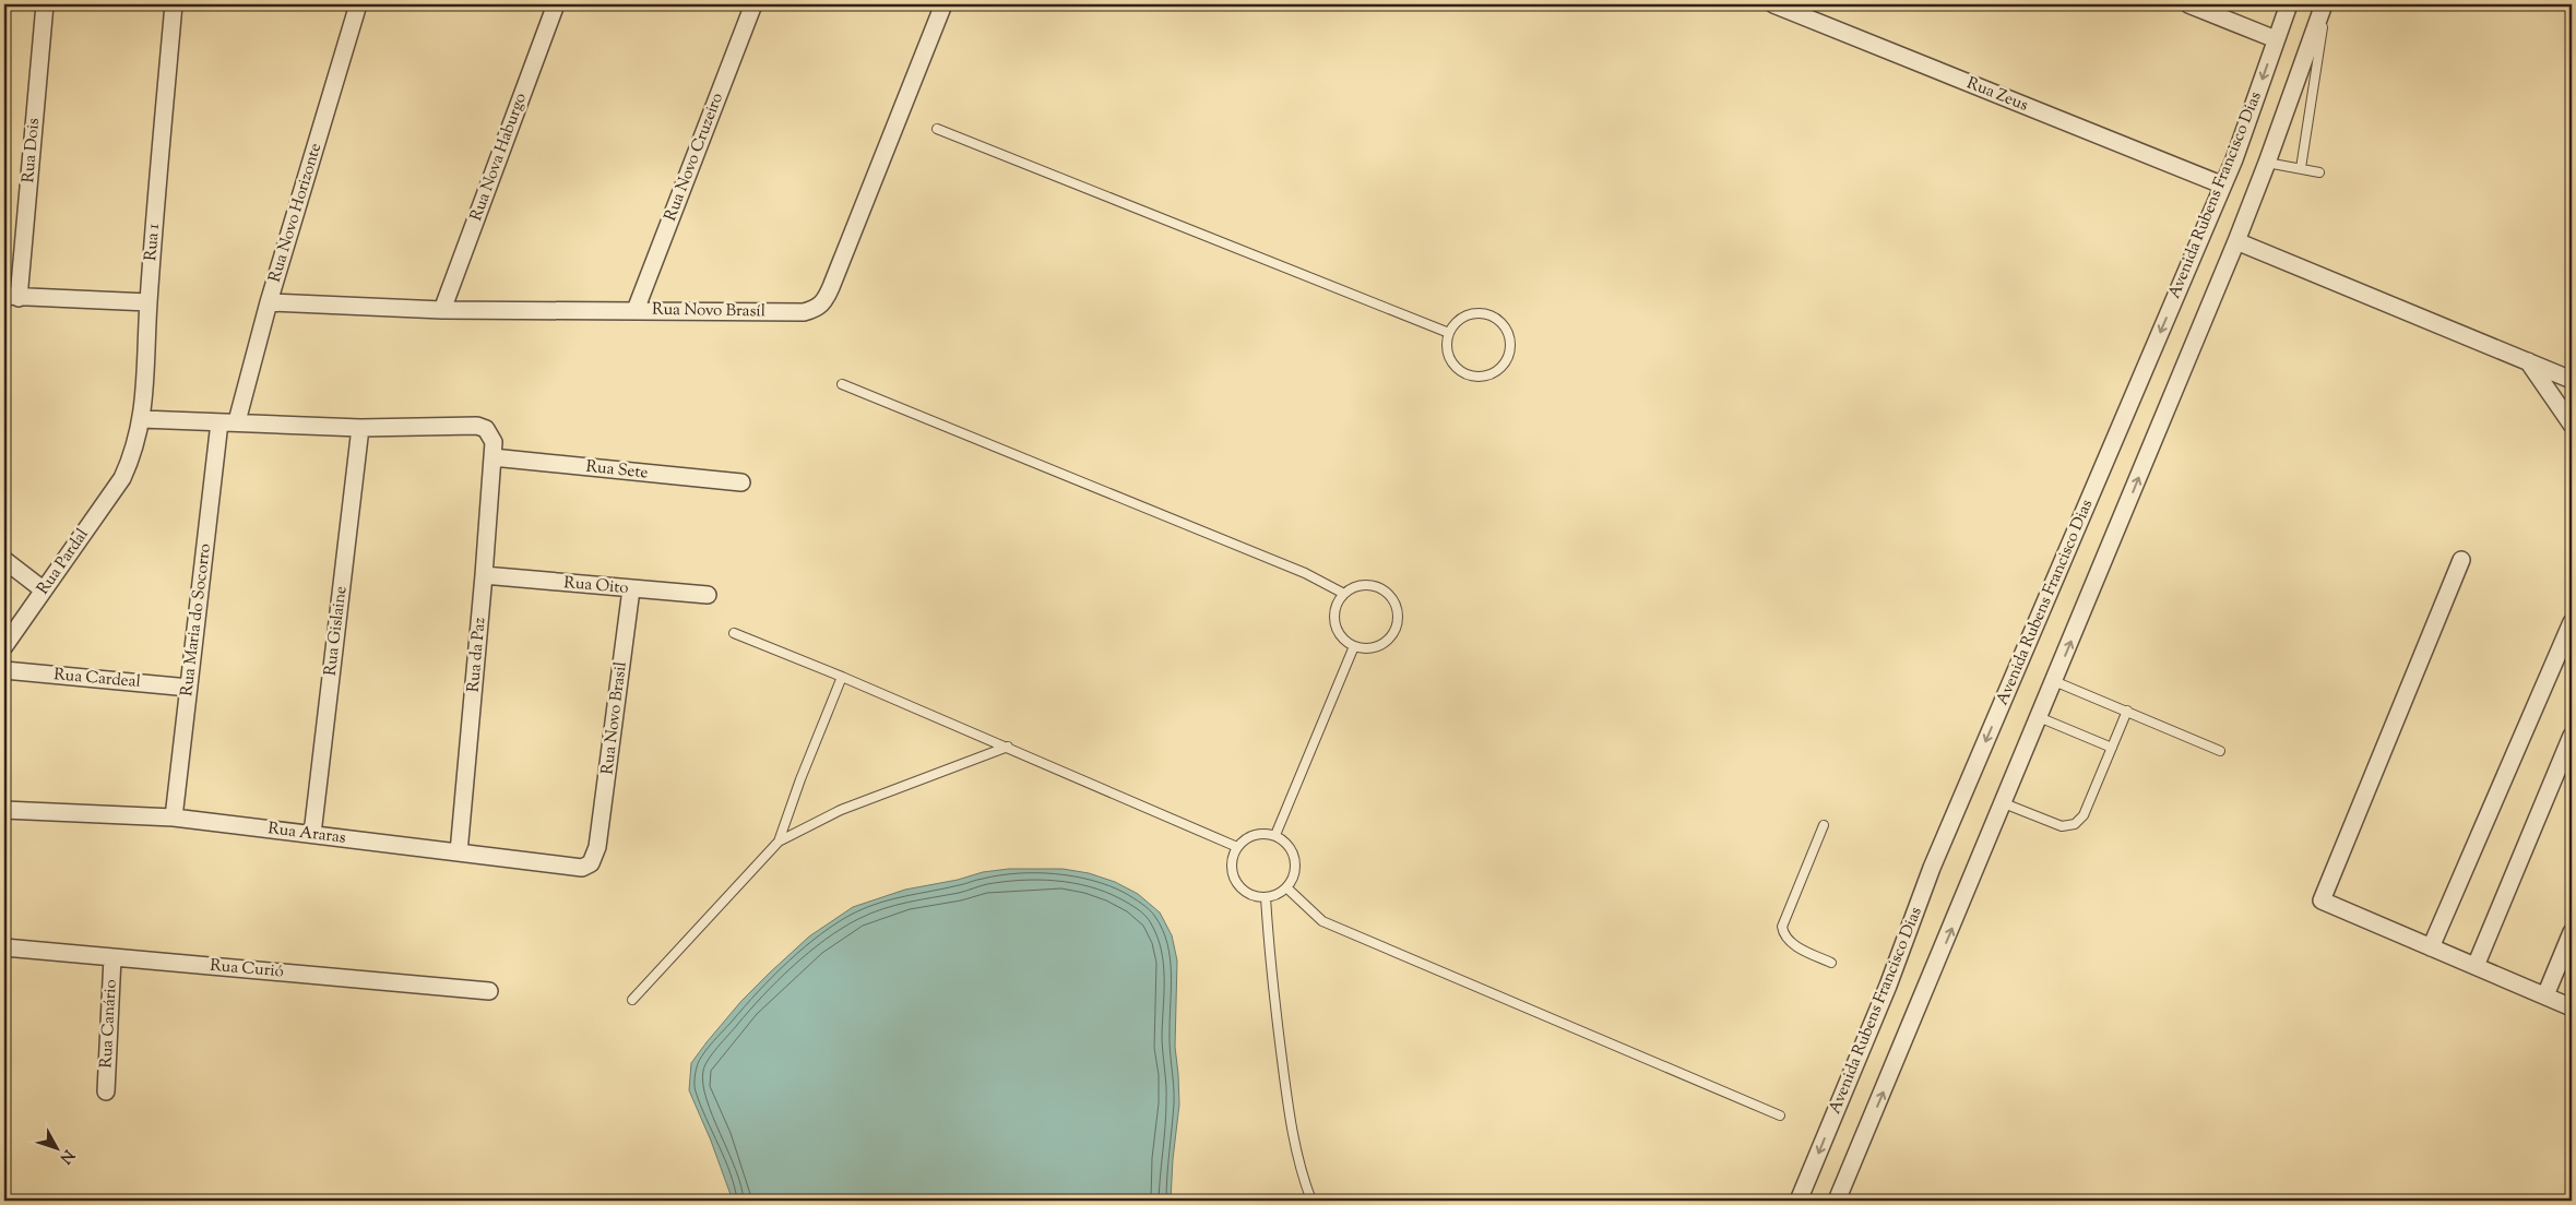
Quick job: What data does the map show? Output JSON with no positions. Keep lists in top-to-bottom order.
{
  "streets": {
    "street": [
      "Rua Zeus",
      "Rua Dois",
      "Rua Nova Haburgo",
      "Rua Novo Cruzeiro",
      "Avenida Rubens Francisco Dias",
      "Rua Novo Horizonte",
      "Rua 1",
      "Rua Novo Brasíl",
      "Rua Sete",
      "Rua Pardal",
      "Rua Oito",
      "Rua Maria do Socorro",
      "Rua Gislaine",
      "Rua da Paz",
      "Rua Cardeal",
      "Rua Novo Brasil",
      "Rua Araras",
      "Rua Curió",
      "Rua Canário"
    ]
  },
  "crossings": [
    ["Rua Zeus", "Avenida Rubens Francisco Dias"],
    ["Rua Nova Haburgo", "Rua Novo Brasíl"],
    ["Rua Novo Cruzeiro", "Rua Novo Brasíl"],
    ["Rua Novo Horizonte", "Rua Novo Brasíl"],
    ["Rua 1", "Rua Pardal"],
    ["Rua Sete", "Rua da Paz"],
    ["Rua Oito", "Rua da Paz"],
    ["Rua Oito", "Rua Novo Brasil"],
    ["Rua Maria do Socorro", "Rua Cardeal"],
    ["Rua Maria do Socorro", "Rua Araras"],
    ["Rua Gislaine", "Rua da Paz"],
    ["Rua Gislaine", "Rua Araras"],
    ["Rua da Paz", "Rua Araras"],
    ["Rua Novo Brasil", "Rua Araras"],
    ["Rua Curió", "Rua Canário"]
  ],
  "north": "bottom right"
}
